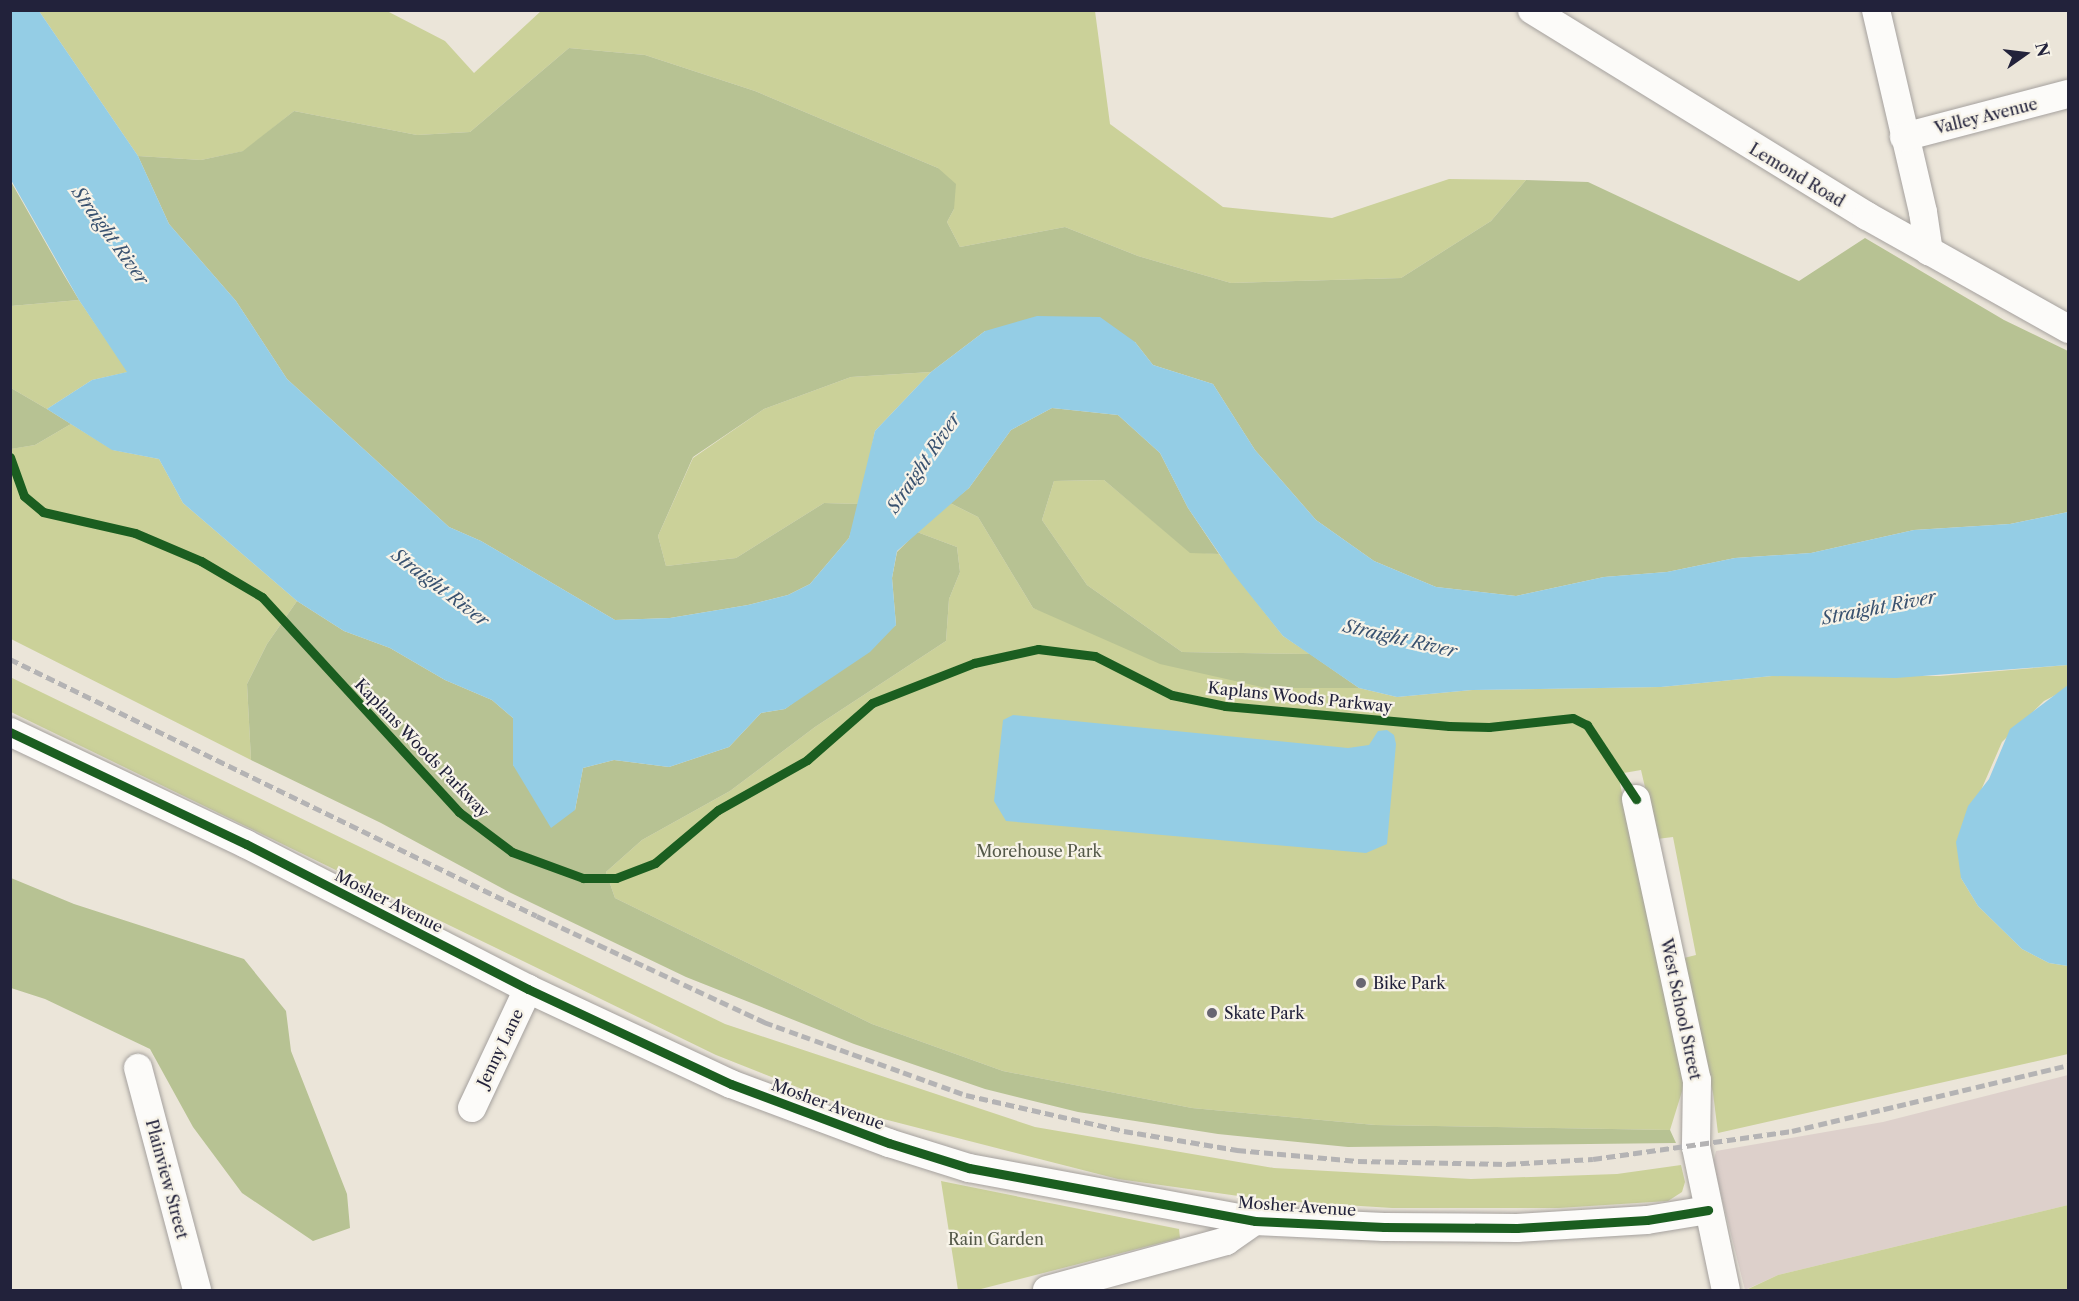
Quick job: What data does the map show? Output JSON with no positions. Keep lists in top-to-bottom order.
{
  "streets": {
    "street": [
      "Valley Avenue",
      "Lemond Road",
      "Mosher Avenue",
      "West School Street",
      "Jenny Lane",
      "Plainview Street"
    ],
    "cycle path": ["Kaplans Woods Parkway"]
  },
  "crossings": [
    ["Mosher Avenue", "West School Street"],
    ["Mosher Avenue", "Jenny Lane"]
  ],
  "water": ["Straight River"],
  "parks": ["Morehouse Park", "Rain Garden"],
  "places": ["Bike Park", "Skate Park"],
  "north": "right"
}
